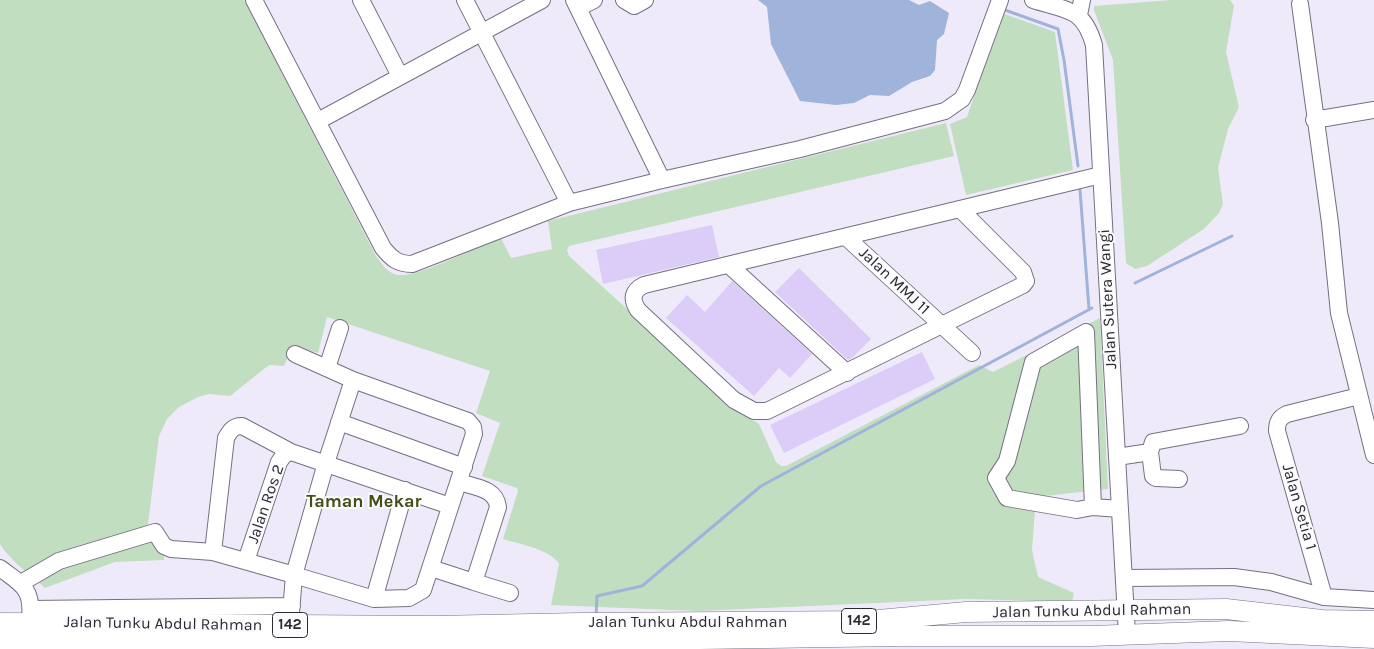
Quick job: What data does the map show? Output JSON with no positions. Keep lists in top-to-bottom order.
{
  "streets": {
    "main road": ["Jalan Tunku Abdul Rahman", "142"],
    "street": [
      "Jalan MMJ 11",
      "Jalan Sutera Wangi",
      "Jalan Ros 2",
      "Jalan Setia 1"
    ]
  },
  "crossings": [
    ["Jalan Sutera Wangi", "Jalan Tunku Abdul Rahman"]
  ],
  "districts": ["Taman Mekar"]
}
